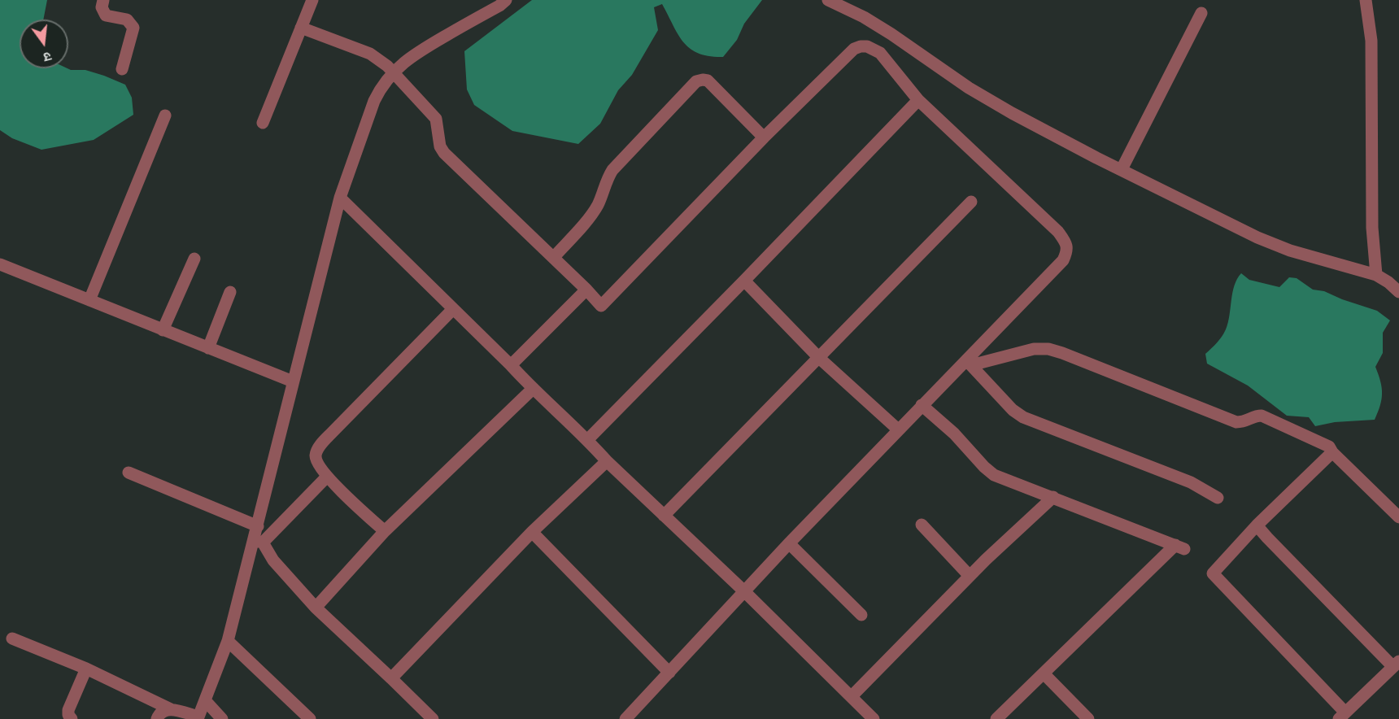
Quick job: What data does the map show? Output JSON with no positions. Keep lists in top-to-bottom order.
{
  "north": "bottom"
}
